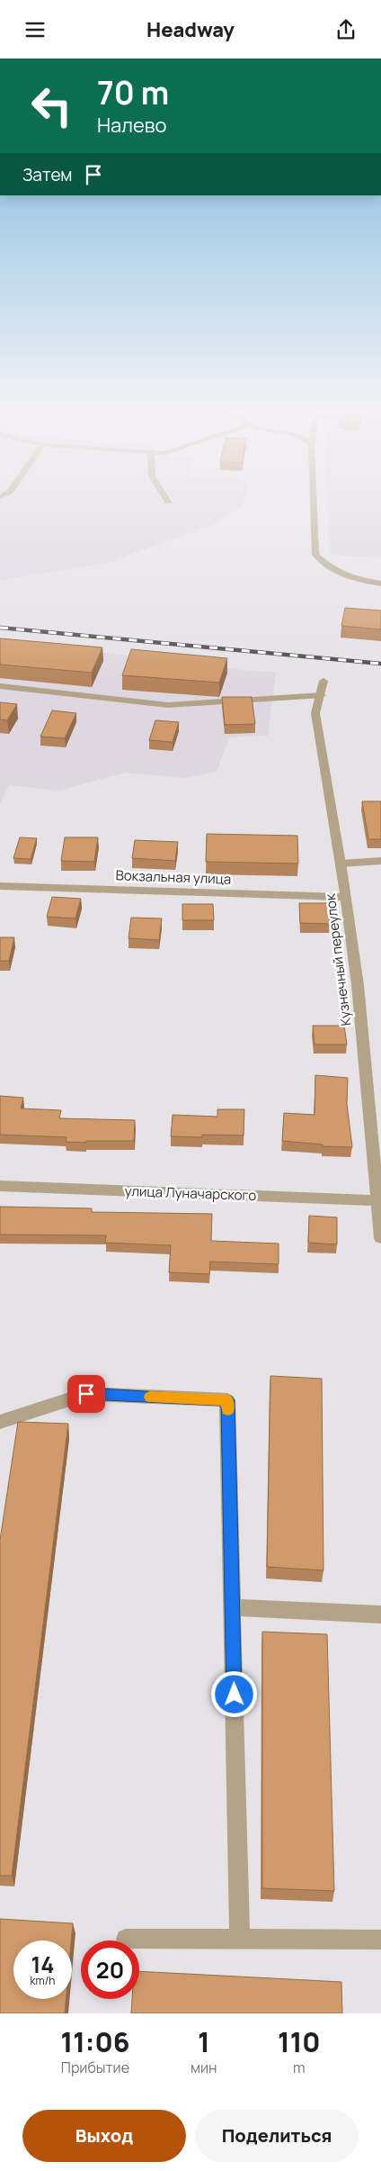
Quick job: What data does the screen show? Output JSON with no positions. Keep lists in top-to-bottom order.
{
  "streets": {
    "street": ["Вокзальная улица", "Кузнечный переулок", "улица Луначарского"]
  },
  "crossings": [
    ["Вокзальная улица", "Кузнечный переулок"],
    ["Кузнечный переулок", "улица Луначарского"]
  ],
  "page": {
    "header": "Headway",
    "turn": ["70 m", "Налево"],
    "then": "Затем",
    "speed": "14 km/h",
    "limit": "20",
    "eta": [
      "11:06",
      "Прибытие",
      "1",
      "мин",
      "110",
      "m"
    ],
    "buttons": ["Выход", "Поделиться"]
  }
}
